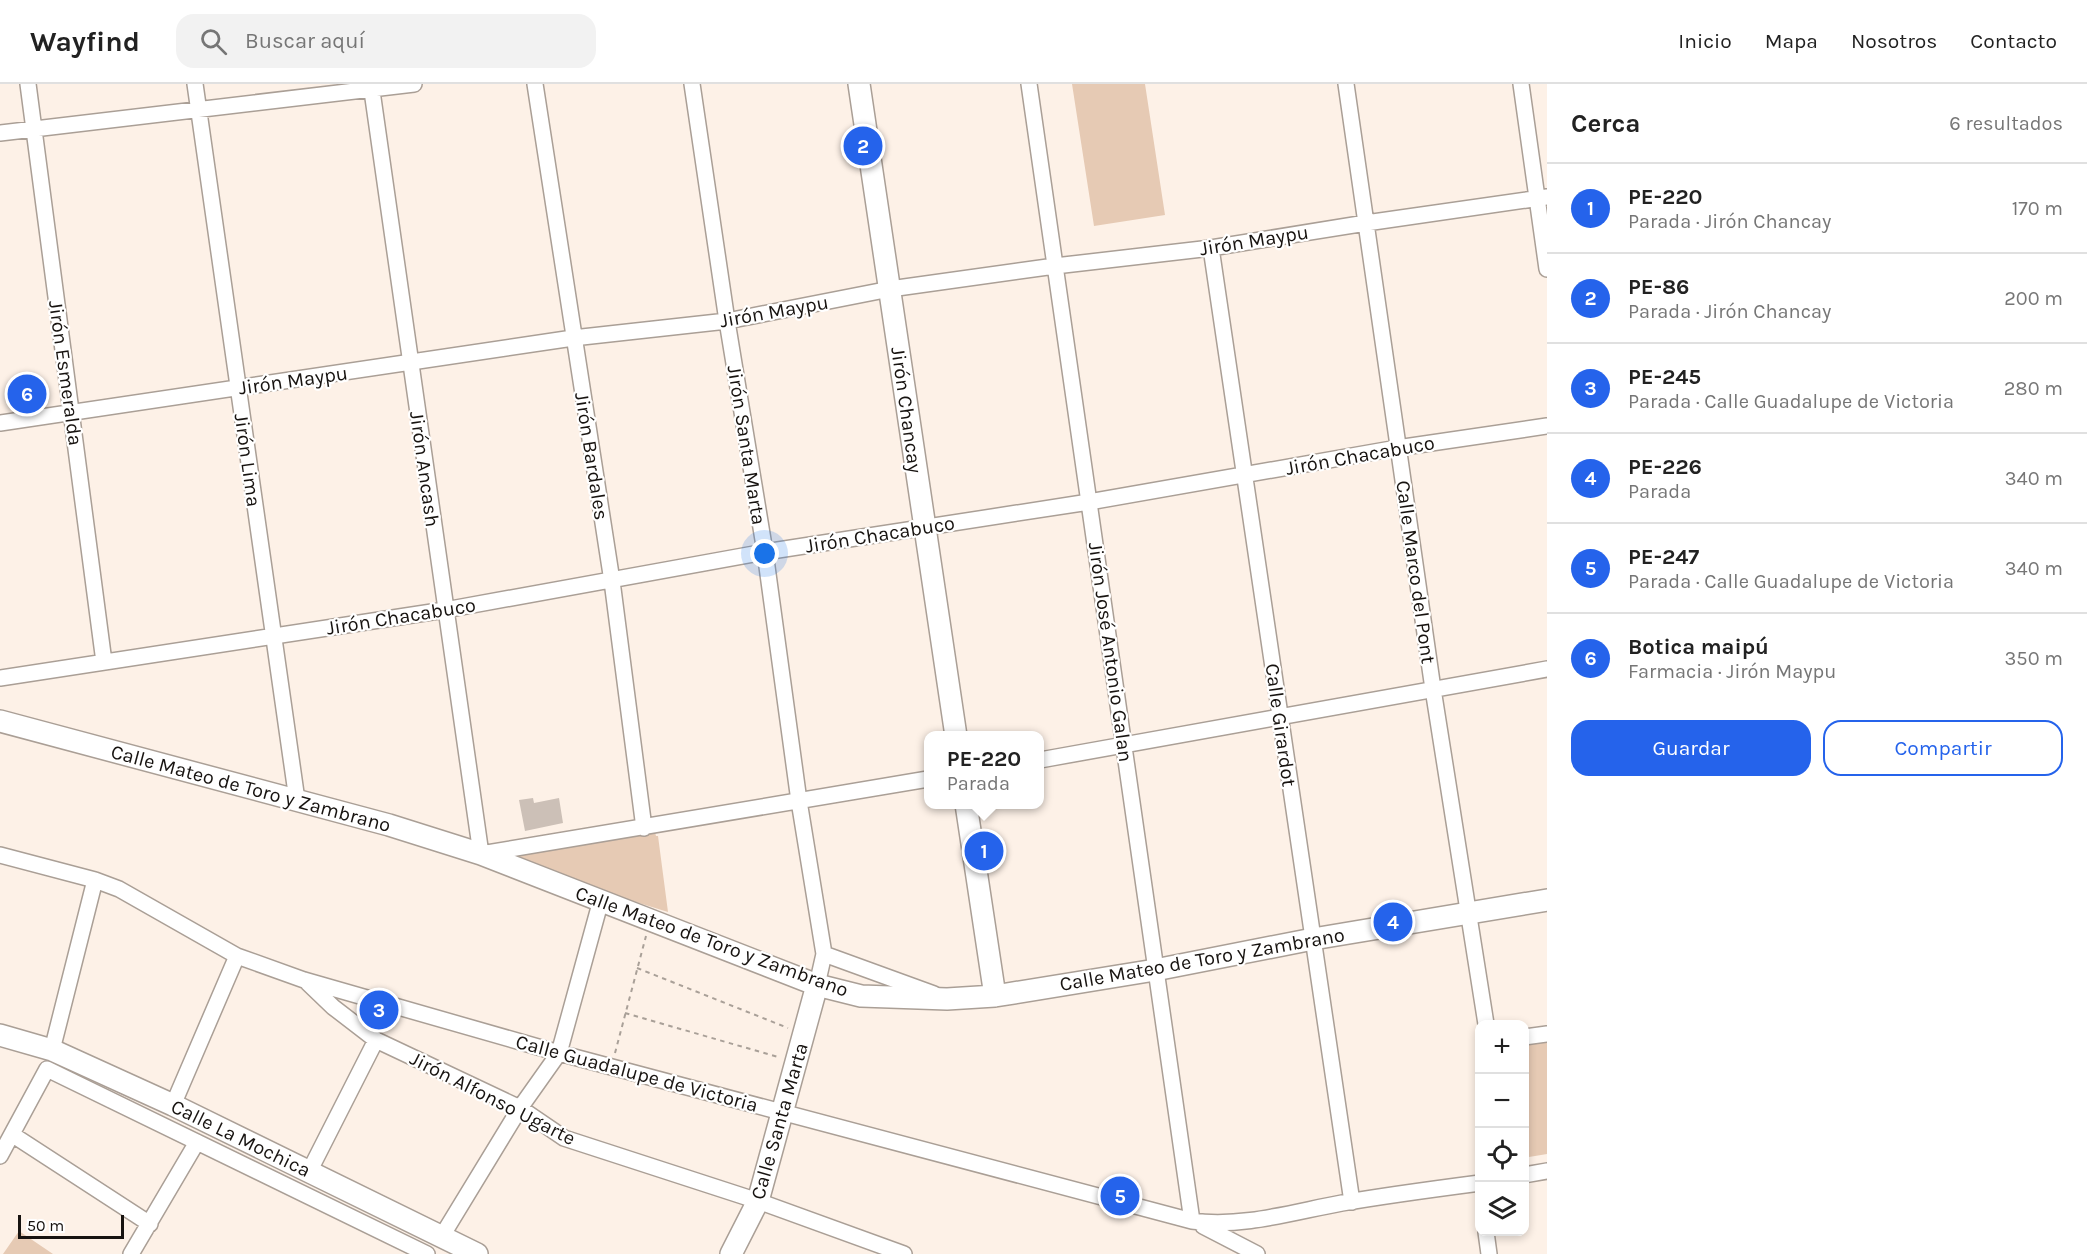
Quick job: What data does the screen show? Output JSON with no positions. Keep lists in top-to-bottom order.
{
  "streets": {
    "street": [
      "Jirón Maypu",
      "Jirón Esmeralda",
      "Jirón Chancay",
      "Jirón Santa Marta",
      "Jirón Chacabuco",
      "Jirón Bardales",
      "Jirón Lima",
      "Jirón Ancash",
      "Calle Marco del Pont",
      "Jirón José Antonio Galan",
      "Calle Girardot",
      "Calle Mateo de Toro y Zambrano",
      "Calle Guadalupe de Victoria",
      "Jirón Alfonso Ugarte",
      "Calle Santa Marta",
      "Calle La Mochica"
    ]
  },
  "crossings": [
    ["Jirón Maypu", "Jirón Esmeralda"],
    ["Jirón Maypu", "Jirón Chancay"],
    ["Jirón Maypu", "Jirón Santa Marta"],
    ["Jirón Maypu", "Jirón Bardales"],
    ["Jirón Maypu", "Jirón Lima"],
    ["Jirón Maypu", "Jirón Ancash"],
    ["Jirón Maypu", "Calle Marco del Pont"],
    ["Jirón Maypu", "Jirón José Antonio Galan"],
    ["Jirón Maypu", "Calle Girardot"],
    ["Jirón Esmeralda", "Jirón Chacabuco"],
    ["Jirón Chancay", "Jirón Chacabuco"],
    ["Jirón Santa Marta", "Jirón Chacabuco"],
    ["Jirón Santa Marta", "Calle Mateo de Toro y Zambrano"],
    ["Jirón Santa Marta", "Calle Santa Marta"],
    ["Jirón Chacabuco", "Jirón Bardales"],
    ["Jirón Chacabuco", "Jirón Lima"],
    ["Jirón Chacabuco", "Jirón Ancash"],
    ["Jirón Chacabuco", "Calle Marco del Pont"],
    ["Jirón Chacabuco", "Jirón José Antonio Galan"],
    ["Jirón Chacabuco", "Calle Girardot"],
    ["Jirón Lima", "Calle Mateo de Toro y Zambrano"],
    ["Jirón Ancash", "Calle Mateo de Toro y Zambrano"],
    ["Calle Marco del Pont", "Calle Mateo de Toro y Zambrano"],
    ["Jirón José Antonio Galan", "Calle Mateo de Toro y Zambrano"],
    ["Jirón José Antonio Galan", "Calle Guadalupe de Victoria"],
    ["Calle Girardot", "Calle Mateo de Toro y Zambrano"],
    ["Calle Girardot", "Calle Guadalupe de Victoria"],
    ["Calle Mateo de Toro y Zambrano", "Calle Santa Marta"],
    ["Calle Guadalupe de Victoria", "Jirón Alfonso Ugarte"],
    ["Calle Guadalupe de Victoria", "Calle Santa Marta"],
    ["Jirón Alfonso Ugarte", "Calle Santa Marta"]
  ],
  "scale_bar": "50 m",
  "page": {
    "header": "Wayfind",
    "search": "Buscar aquí",
    "nav": [
      "Inicio",
      "Mapa",
      "Nosotros",
      "Contacto"
    ],
    "heading": ["Cerca", "6 resultados"],
    "pins": [
      "2",
      "6",
      "1",
      "4",
      "3",
      "5"
    ],
    "list": [
      {
        "mark": "1",
        "name": "PE-220",
        "note": "Parada · Jirón Chancay",
        "value": "170 m"
      },
      {
        "mark": "2",
        "name": "PE-86",
        "note": "Parada · Jirón Chancay",
        "value": "200 m"
      },
      {
        "mark": "3",
        "name": "PE-245",
        "note": "Parada · Calle Guadalupe de Victoria",
        "value": "280 m"
      },
      {
        "mark": "4",
        "name": "PE-226",
        "note": "Parada",
        "value": "340 m"
      },
      {
        "mark": "5",
        "name": "PE-247",
        "note": "Parada · Calle Guadalupe de Victoria",
        "value": "340 m"
      },
      {
        "mark": "6",
        "name": "Botica maipú",
        "note": "Farmacia · Jirón Maypu",
        "value": "350 m"
      }
    ],
    "buttons": ["Guardar", "Compartir"],
    "popup": ["PE-220", "Parada"],
    "map_buttons": ["+", "−"],
    "scale": "50 m"
  }
}
